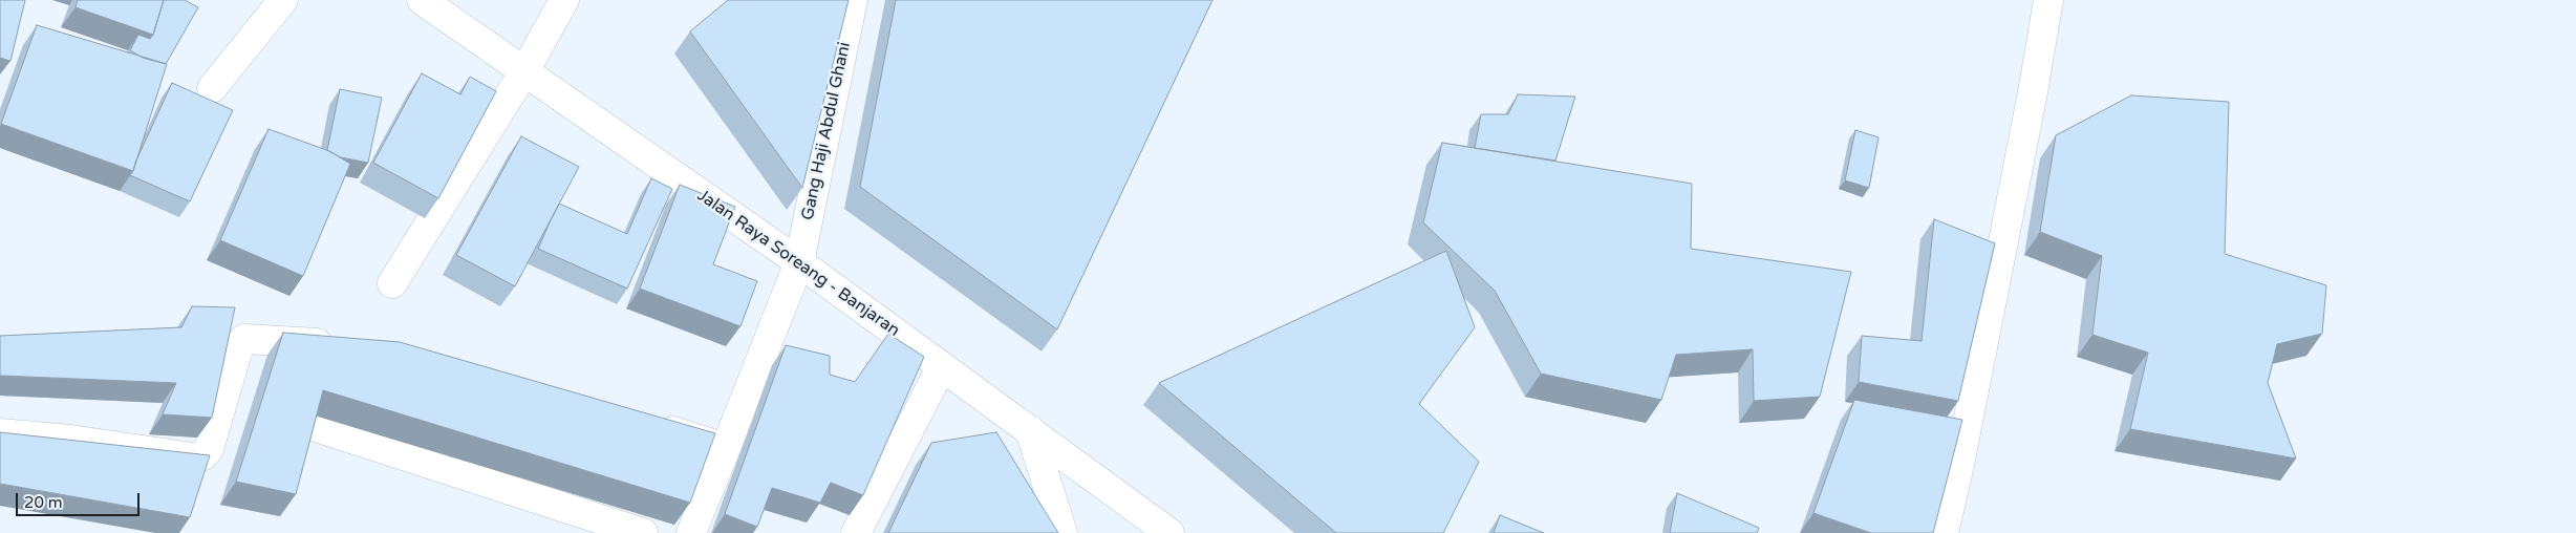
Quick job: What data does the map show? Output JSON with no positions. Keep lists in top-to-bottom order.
{
  "streets": {
    "street": ["Gang Haji Abdul Ghani", "Jalan Raya Soreang - Banjaran"]
  },
  "crossings": [
    ["Gang Haji Abdul Ghani", "Jalan Raya Soreang - Banjaran"]
  ],
  "scale_bar": "20 m"
}
